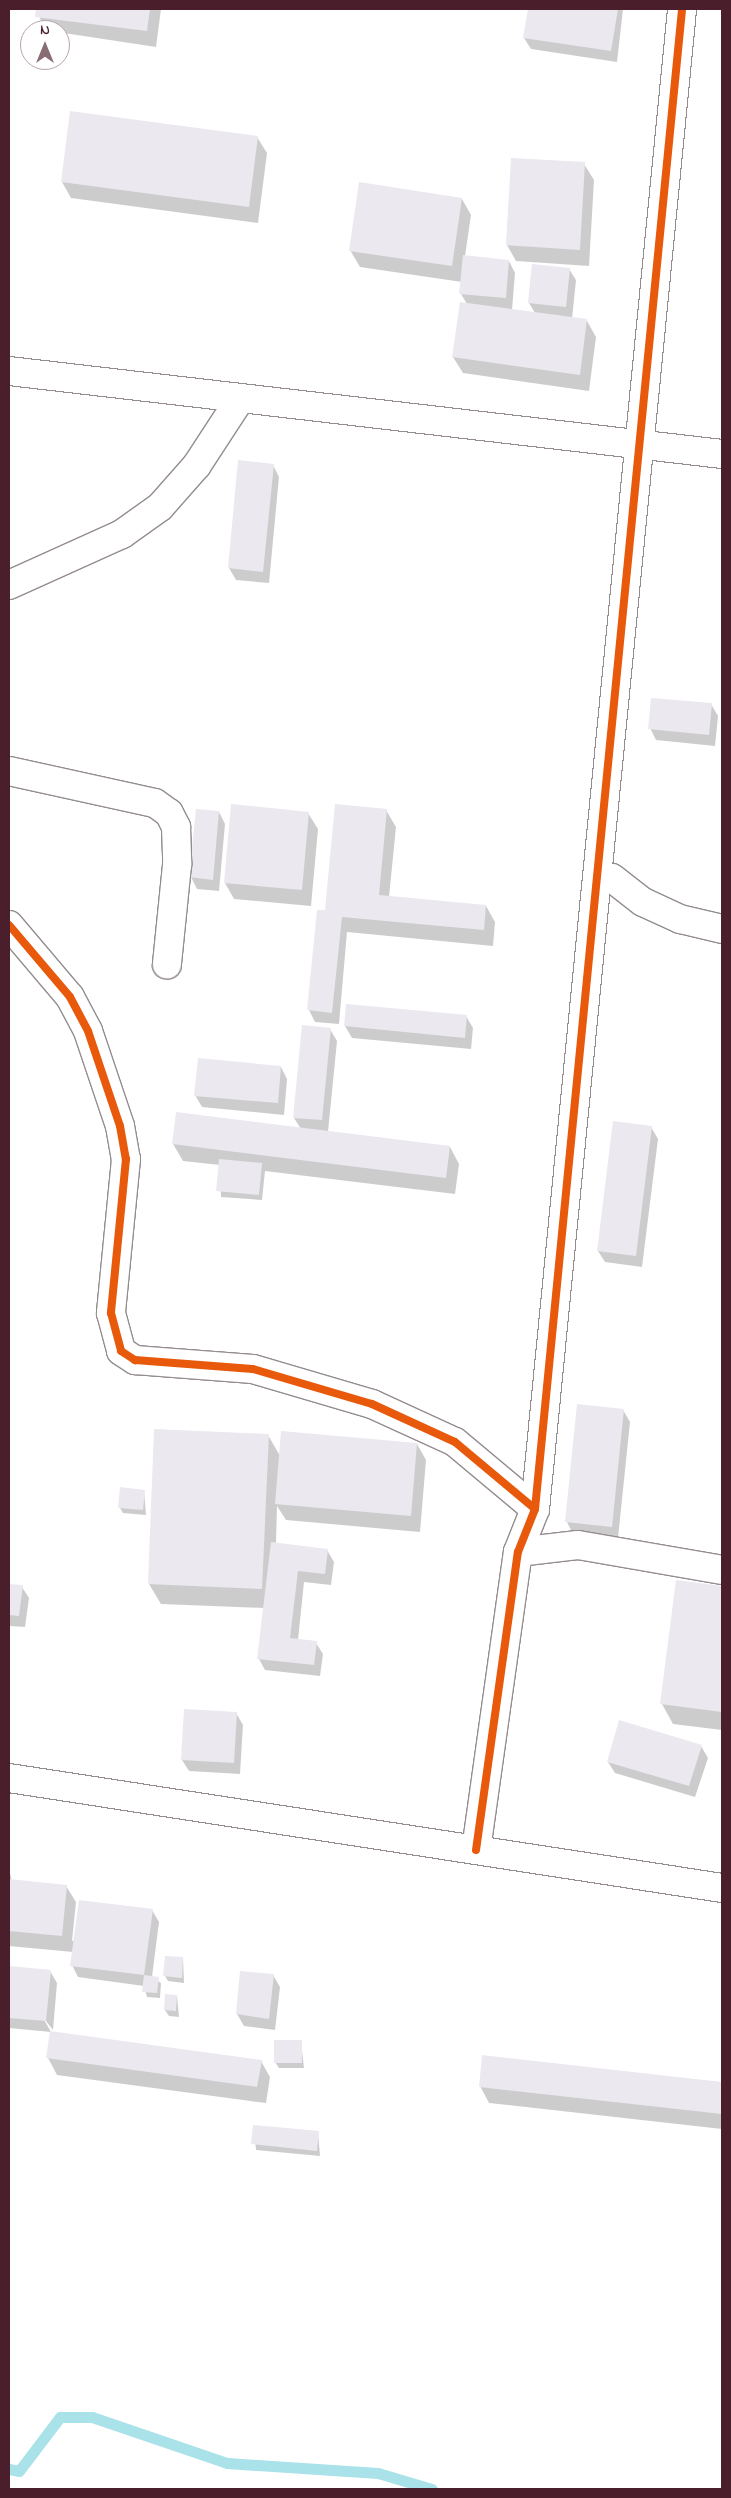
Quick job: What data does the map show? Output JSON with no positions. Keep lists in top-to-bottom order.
{
  "north": "top"
}
